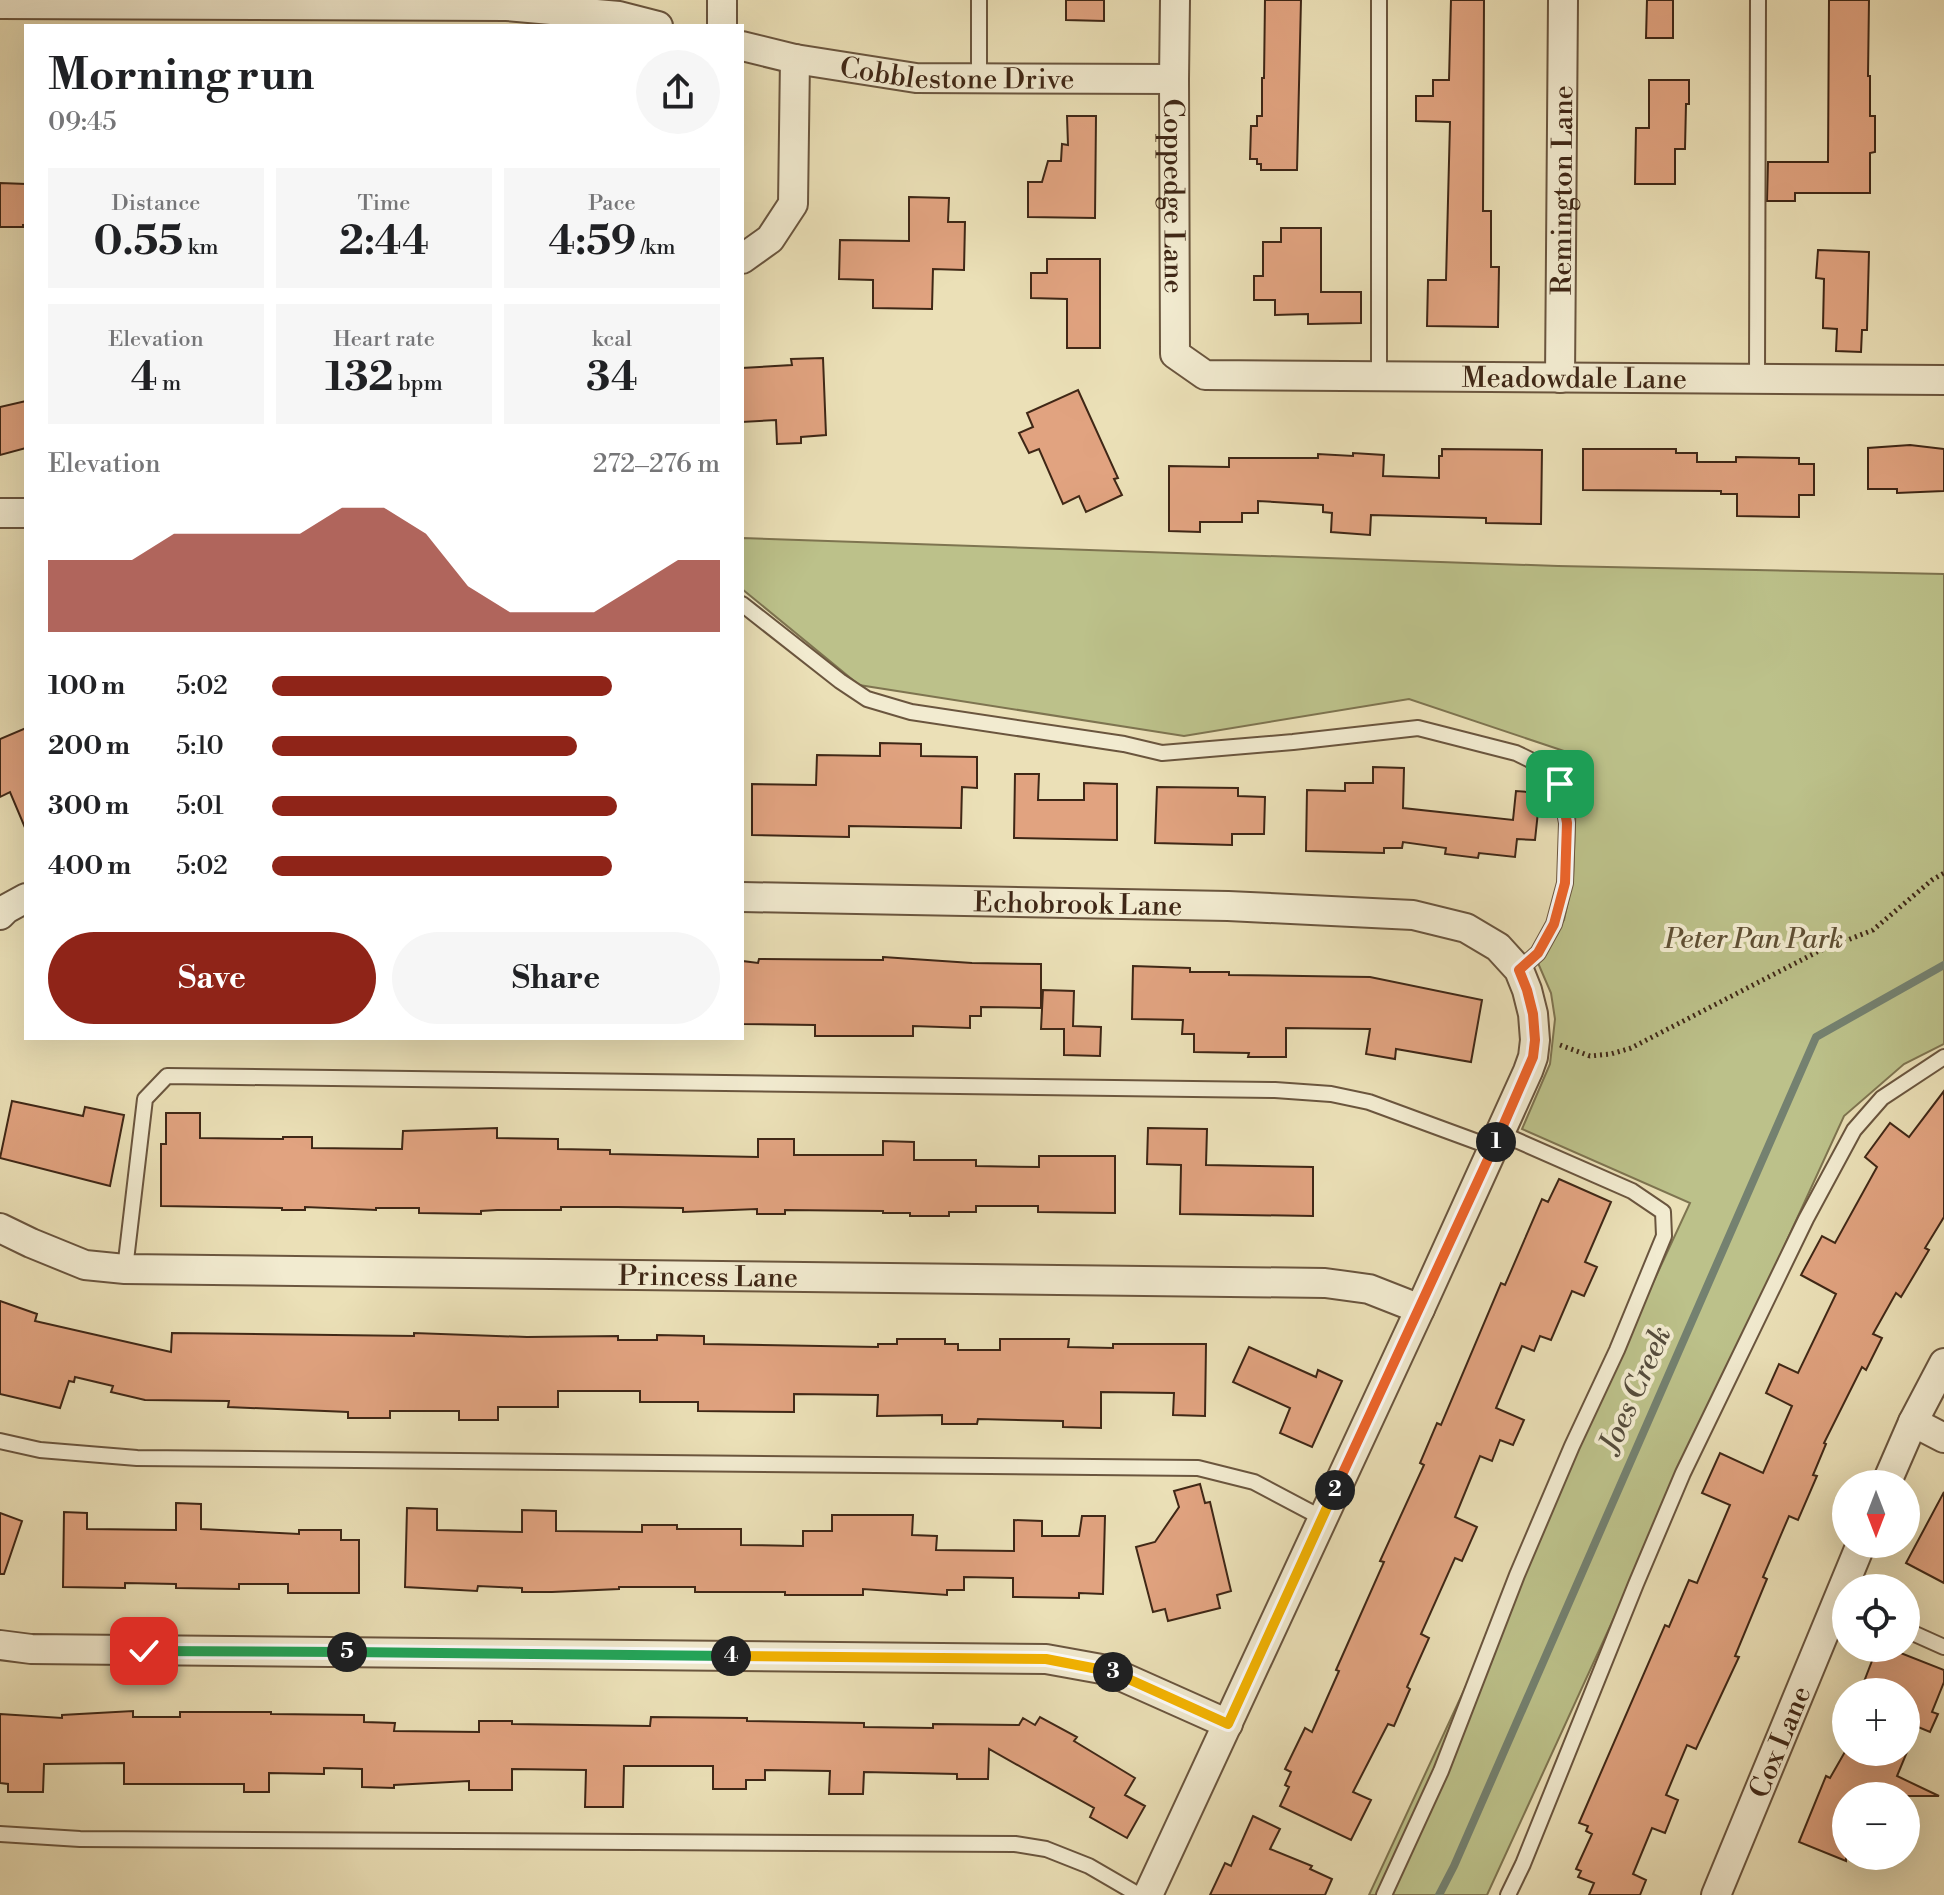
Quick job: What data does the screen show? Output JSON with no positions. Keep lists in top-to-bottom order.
{
  "streets": {
    "street": [
      "Cobblestone Drive",
      "Remington Lane",
      "Coppedge Lane",
      "Meadowdale Lane",
      "Echobrook Lane",
      "Princess Lane",
      "Cox Lane"
    ]
  },
  "crossings": [
    ["Cobblestone Drive", "Coppedge Lane"],
    ["Remington Lane", "Meadowdale Lane"],
    ["Coppedge Lane", "Meadowdale Lane"]
  ],
  "water": ["Joes Creek"],
  "parks": ["Peter Pan Park"],
  "north": "bottom",
  "page": {
    "heading": ["Morning run", "09:45"],
    "stats": [
      ["Distance", "0.55 km"],
      ["Time", "2:44"],
      ["Pace", "4:59 /km"],
      ["Elevation", "4 m"],
      ["Heart rate", "132 bpm"],
      ["kcal", "34"]
    ],
    "chart": ["Elevation", "272–276 m"],
    "list": [
      {
        "name": "100 m",
        "note": "5:02"
      },
      {
        "name": "200 m",
        "note": "5:10"
      },
      {
        "name": "300 m",
        "note": "5:01"
      },
      {
        "name": "400 m",
        "note": "5:02"
      }
    ],
    "buttons": ["Save", "Share"],
    "pins": [
      "1",
      "2",
      "5",
      "4",
      "3"
    ],
    "map_buttons": ["+", "−"]
  }
}
